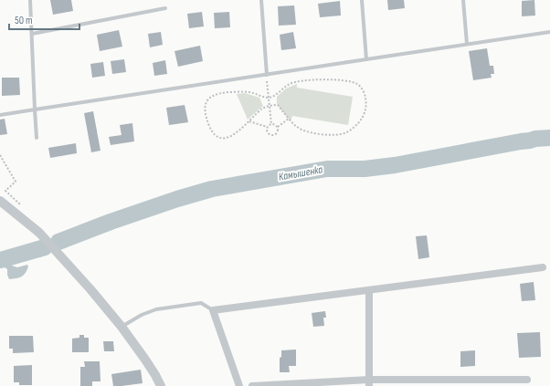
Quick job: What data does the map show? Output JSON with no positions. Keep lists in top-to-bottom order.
{
  "water": ["Камышенка"],
  "scale_bar": "50 m"
}
